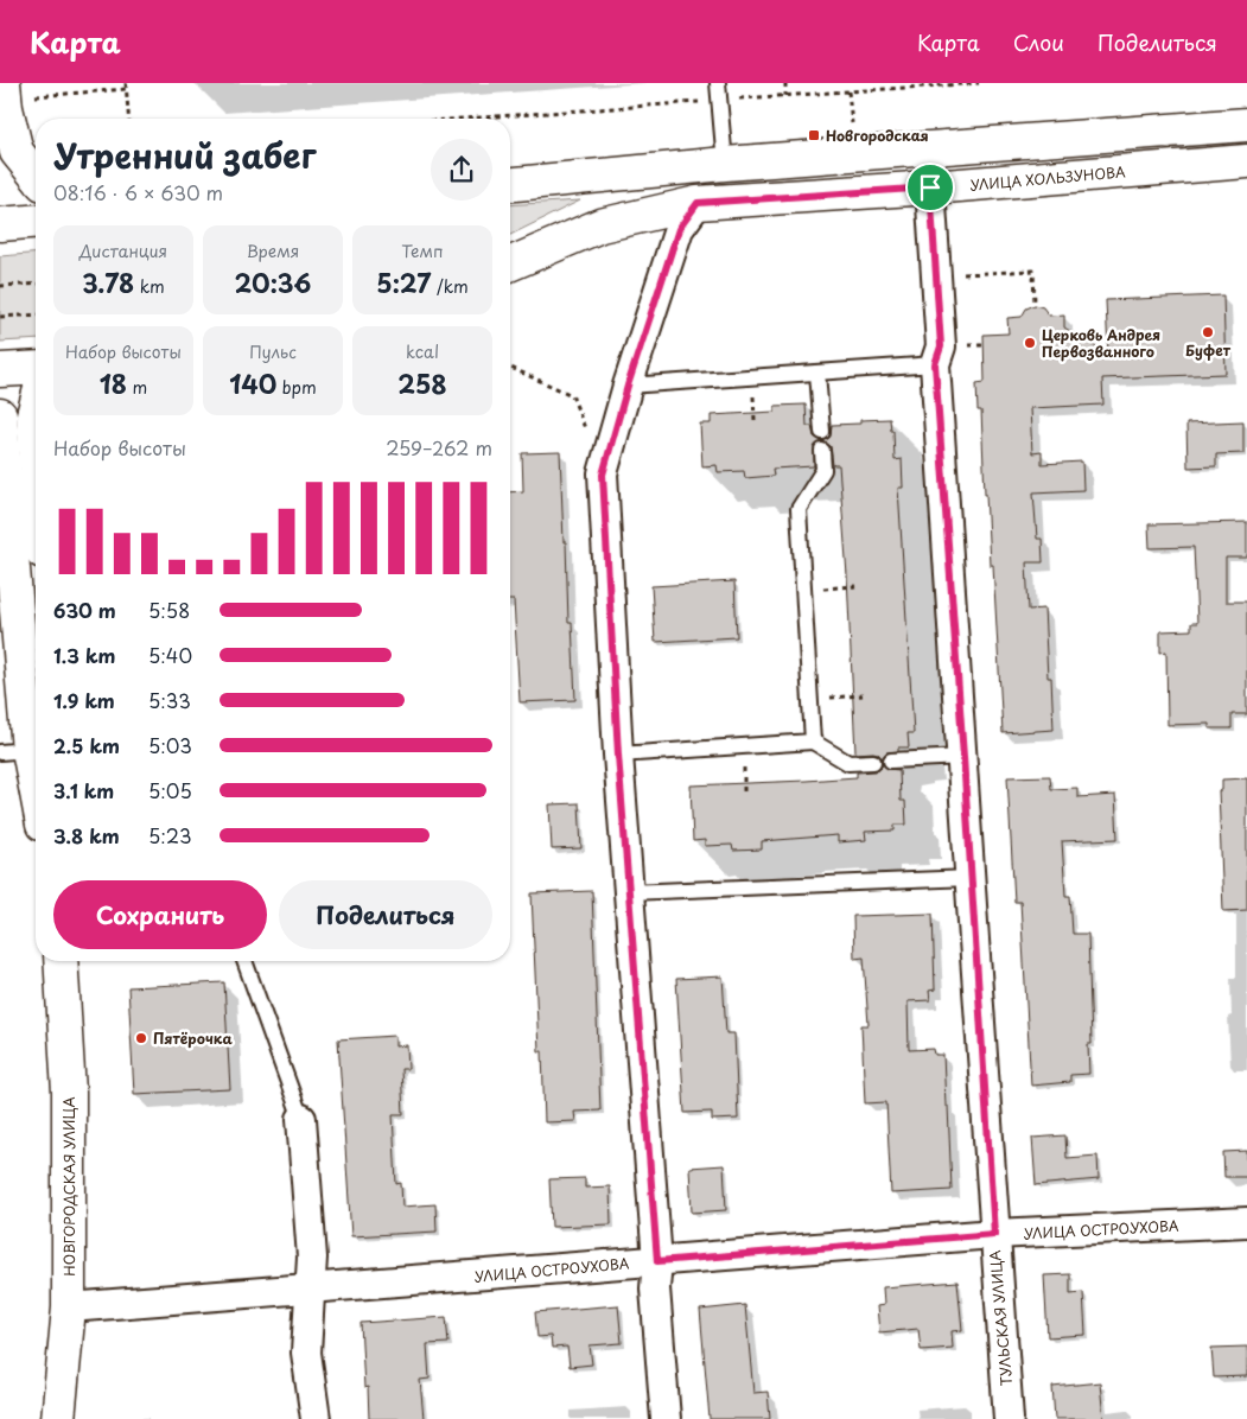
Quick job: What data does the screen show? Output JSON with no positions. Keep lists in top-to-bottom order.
{
  "streets": {
    "main road": ["УЛИЦА ХОЛЬЗУНОВА", "НОВГОРОДСКАЯ УЛИЦА"],
    "street": ["УЛИЦА ОСТРОУХОВА", "ТУЛЬСКАЯ УЛИЦА"]
  },
  "crossings": [
    ["УЛИЦА ХОЛЬЗУНОВА", "ТУЛЬСКАЯ УЛИЦА"],
    ["НОВГОРОДСКАЯ УЛИЦА", "УЛИЦА ОСТРОУХОВА"],
    ["УЛИЦА ОСТРОУХОВА", "ТУЛЬСКАЯ УЛИЦА"]
  ],
  "places": {
    "transit": ["Новгородская"],
    "other": ["Буфет", "Церковь Андрея Первозванного", "Пятёрочка"]
  },
  "page": {
    "header": "Карта",
    "nav": ["Карта", "Слои", "Поделиться"],
    "heading": ["Утренний забег", "08:16 · 6 × 630 m"],
    "stats": [
      ["Дистанция", "3.78 km"],
      ["Время", "20:36"],
      ["Темп", "5:27 /km"],
      ["Набор высоты", "18 m"],
      ["Пульс", "140 bpm"],
      ["kcal", "258"]
    ],
    "chart": ["Набор высоты", "259–262 m"],
    "list": [
      {
        "name": "630 m",
        "note": "5:58"
      },
      {
        "name": "1.3 km",
        "note": "5:40"
      },
      {
        "name": "1.9 km",
        "note": "5:33"
      },
      {
        "name": "2.5 km",
        "note": "5:03"
      },
      {
        "name": "3.1 km",
        "note": "5:05"
      },
      {
        "name": "3.8 km",
        "note": "5:23"
      }
    ],
    "buttons": ["Сохранить", "Поделиться"]
  }
}
